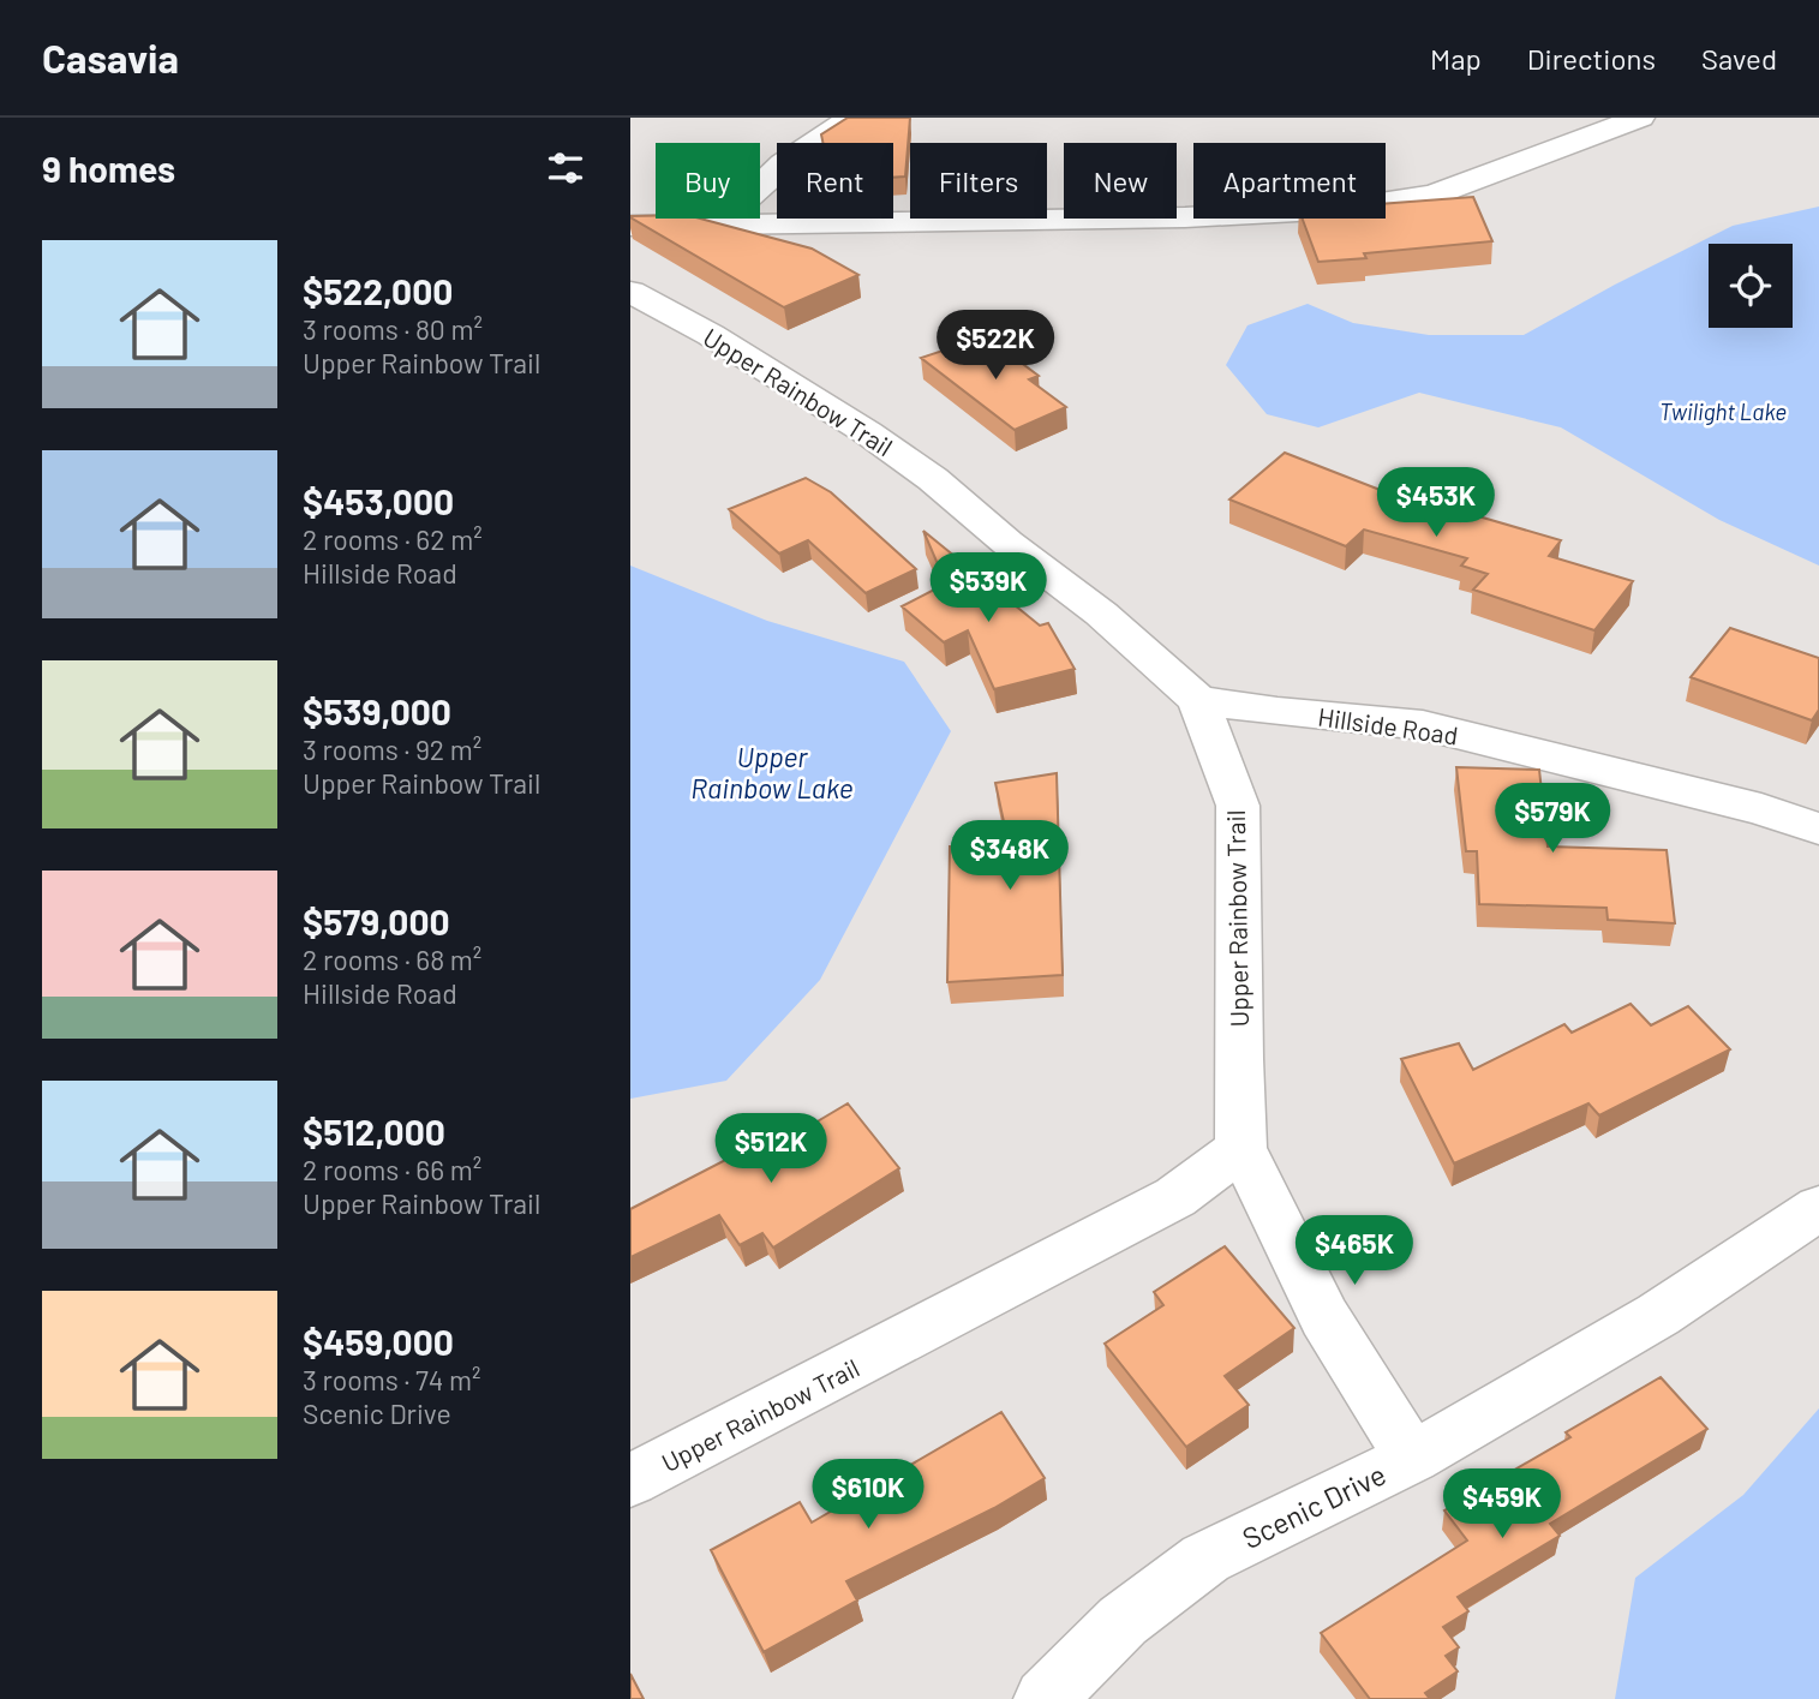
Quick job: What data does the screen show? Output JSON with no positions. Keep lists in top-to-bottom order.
{
  "streets": {
    "street": ["Upper Rainbow Trail", "Hillside Road", "Scenic Drive"]
  },
  "crossings": [
    ["Upper Rainbow Trail", "Hillside Road"]
  ],
  "water": ["Twilight Lake", "Upper Rainbow Lake"],
  "page": {
    "header": "Casavia",
    "nav": ["Map", "Directions", "Saved"],
    "heading": "9 homes",
    "chip": [
      "Buy",
      "Rent",
      "Filters",
      "New",
      "Apartment"
    ],
    "list": [
      {
        "name": "$522,000",
        "note": "3 rooms · 80 m² · Upper Rainbow Trail"
      },
      {
        "name": "$453,000",
        "note": "2 rooms · 62 m² · Hillside Road"
      },
      {
        "name": "$539,000",
        "note": "3 rooms · 92 m² · Upper Rainbow Trail"
      },
      {
        "name": "$579,000",
        "note": "2 rooms · 68 m² · Hillside Road"
      },
      {
        "name": "$512,000",
        "note": "2 rooms · 66 m² · Upper Rainbow Trail"
      },
      {
        "name": "$459,000",
        "note": "3 rooms · 74 m² · Scenic Drive"
      }
    ],
    "price": [
      "$522K",
      "$453K",
      "$539K",
      "$579K",
      "$348K",
      "$512K",
      "$465K",
      "$610K",
      "$459K"
    ]
  }
}
